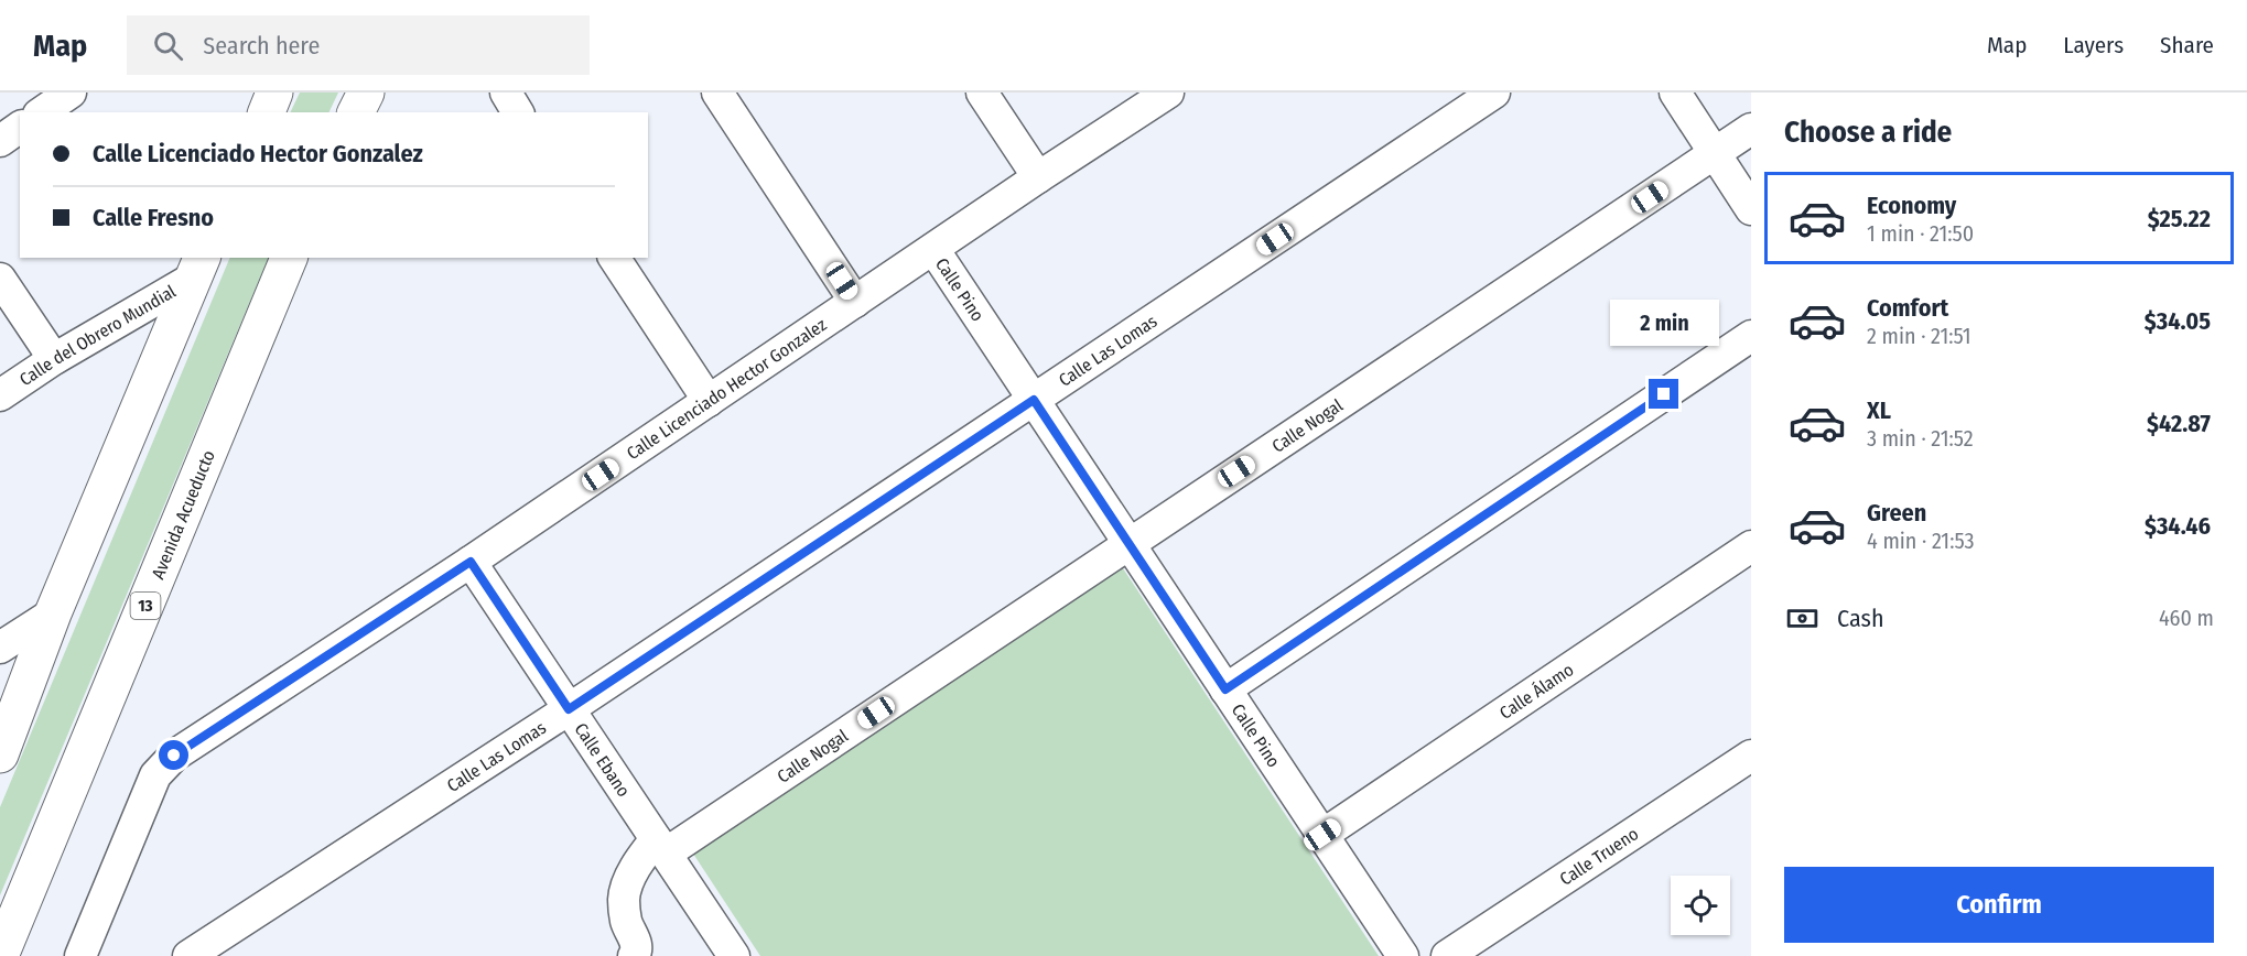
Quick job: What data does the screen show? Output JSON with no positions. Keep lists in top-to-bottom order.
{
  "streets": {
    "main road": ["Avenida Acueducto", "13"],
    "street": [
      "Calle Pino",
      "Calle del Obrero Mundial",
      "Calle Las Lomas",
      "Calle Licenciado Hector Gonzalez",
      "Calle Nogal",
      "Calle Álamo",
      "Calle Ebano",
      "Calle Trueno"
    ]
  },
  "crossings": [
    ["Calle Pino", "Calle Las Lomas"],
    ["Calle Pino", "Calle Licenciado Hector Gonzalez"],
    ["Calle Pino", "Calle Nogal"],
    ["Calle Pino", "Calle Álamo"],
    ["Calle Las Lomas", "Calle Ebano"],
    ["Calle Licenciado Hector Gonzalez", "Calle Ebano"],
    ["Calle Nogal", "Calle Ebano"]
  ],
  "page": {
    "header": "Map",
    "search": "Search here",
    "nav": ["Map", "Layers", "Share"],
    "heading": "Choose a ride",
    "banner": ["Calle Licenciado Hector Gonzalez", "Calle Fresno"],
    "list": [
      {
        "name": "Economy",
        "note": "1 min · 21:50",
        "value": "$25.22"
      },
      {
        "name": "Comfort",
        "note": "2 min · 21:51",
        "value": "$34.05"
      },
      {
        "name": "XL",
        "note": "3 min · 21:52",
        "value": "$42.87"
      },
      {
        "name": "Green",
        "note": "4 min · 21:53",
        "value": "$34.46"
      }
    ],
    "bubble": "2 min",
    "pay": ["Cash", "460 m"],
    "buttons": "Confirm"
  }
}
